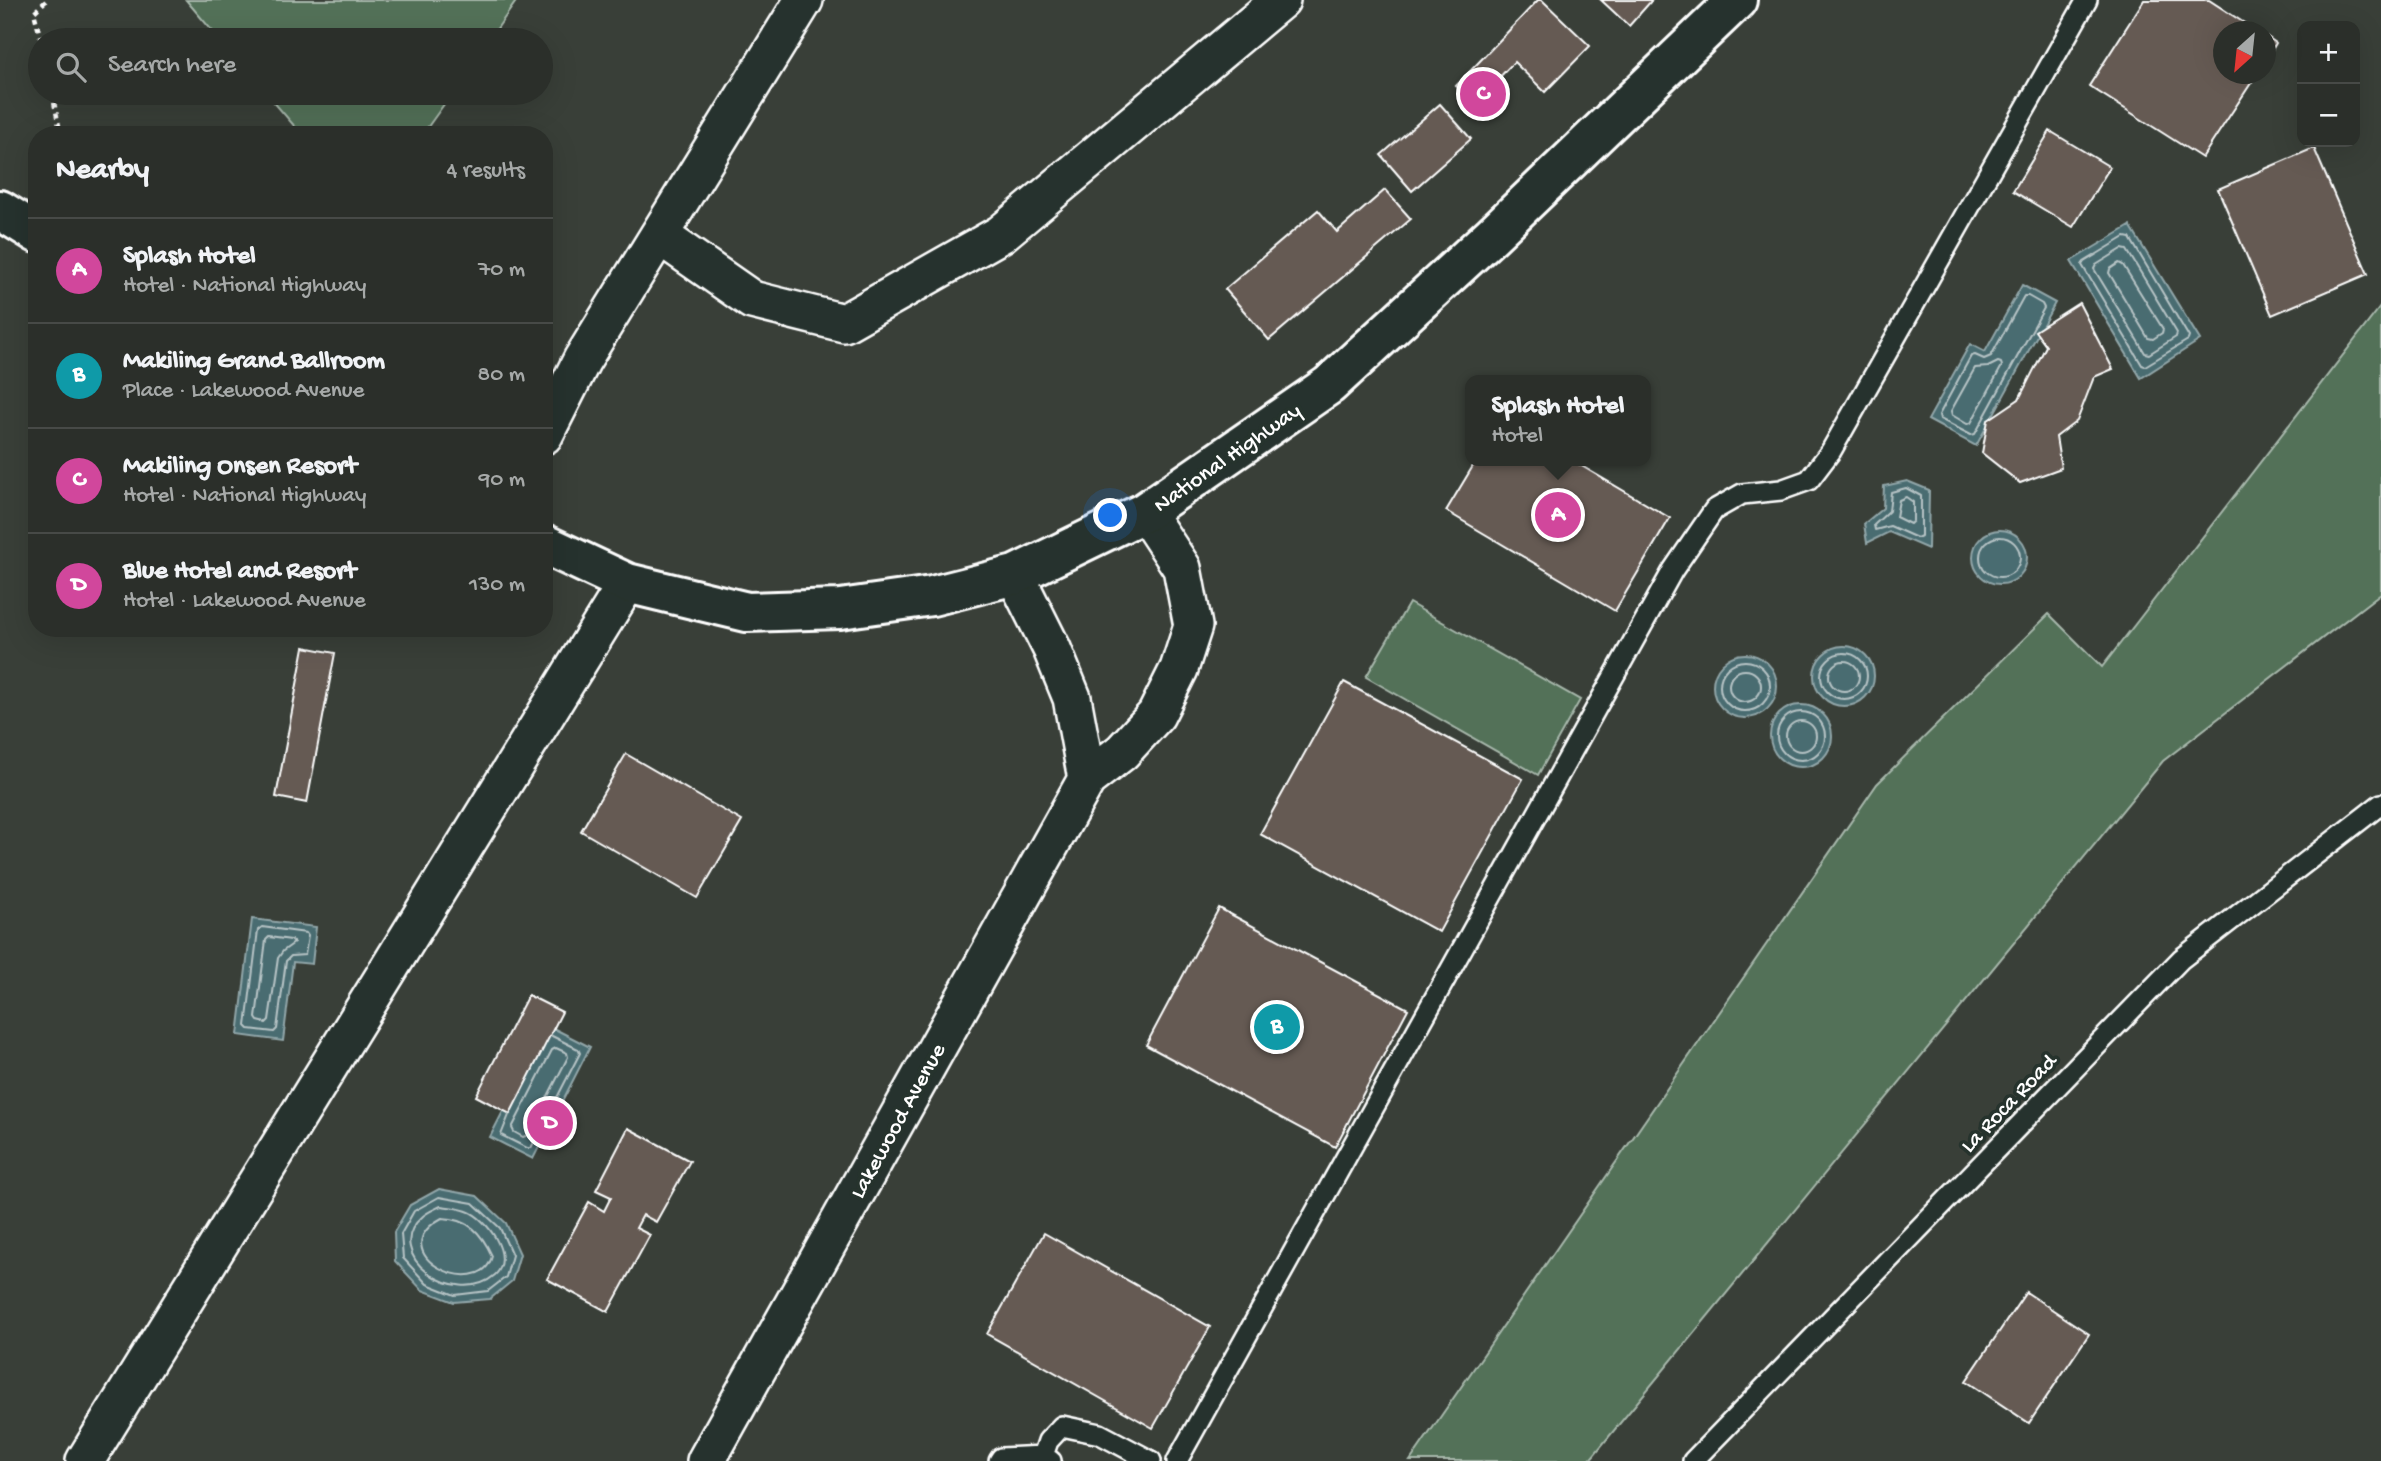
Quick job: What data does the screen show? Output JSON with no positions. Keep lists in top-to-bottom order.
{
  "streets": {
    "main road": ["National Highway"],
    "street": ["Lakewood Avenue"],
    "lane": ["La Roca Road"]
  },
  "crossings": [
    ["National Highway", "Lakewood Avenue"]
  ],
  "north": "bottom left",
  "page": {
    "map_buttons": ["+", "−"],
    "search": "Search here",
    "pins": [
      "C",
      "A",
      "B",
      "D"
    ],
    "heading": ["Nearby", "4 results"],
    "list": [
      {
        "mark": "A",
        "name": "Splash Hotel",
        "note": "Hotel · National Highway",
        "value": "70 m"
      },
      {
        "mark": "B",
        "name": "Makiling Grand Ballroom",
        "note": "Place · Lakewood Avenue",
        "value": "80 m"
      },
      {
        "mark": "C",
        "name": "Makiling Onsen Resort",
        "note": "Hotel · National Highway",
        "value": "90 m"
      },
      {
        "mark": "D",
        "name": "Blue Hotel and Resort",
        "note": "Hotel · Lakewood Avenue",
        "value": "130 m"
      }
    ],
    "popup": ["Splash Hotel", "Hotel"]
  }
}
